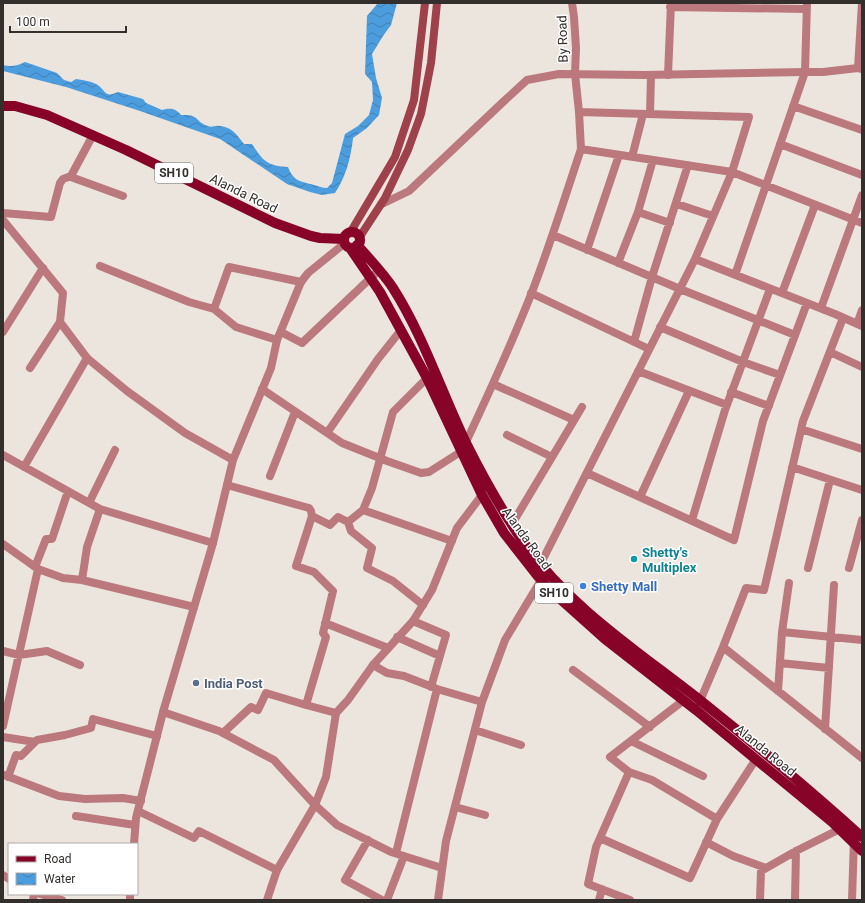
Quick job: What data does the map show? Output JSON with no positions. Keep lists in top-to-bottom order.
{
  "streets": {
    "main road": ["SH10", "Alanda Road"],
    "street": ["By Road"]
  },
  "places": ["Shetty's Multiplex", "Shetty Mall", "India Post"],
  "legend": ["Road", "Water"],
  "scale_bar": "100 m"
}
